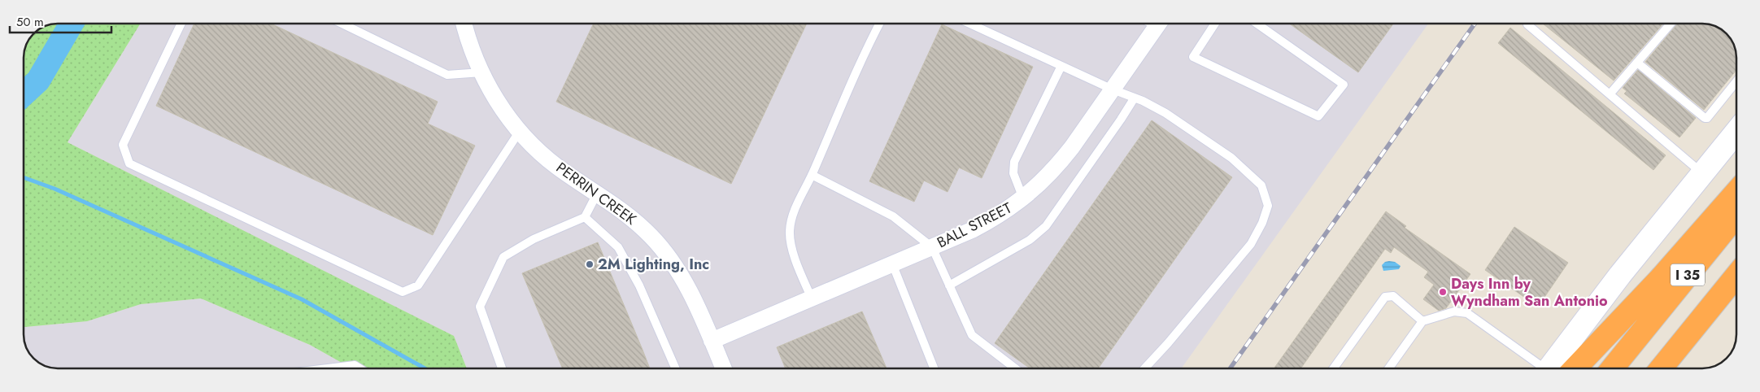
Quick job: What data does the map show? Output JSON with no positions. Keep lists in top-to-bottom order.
{
  "streets": {
    "highway": ["I 35"],
    "street": ["PERRIN CREEK", "BALL STREET"]
  },
  "crossings": [
    ["PERRIN CREEK", "BALL STREET"]
  ],
  "places": ["2M Lighting, Inc", "Days Inn by Wyndham San Antonio"],
  "scale_bar": "50 m"
}
